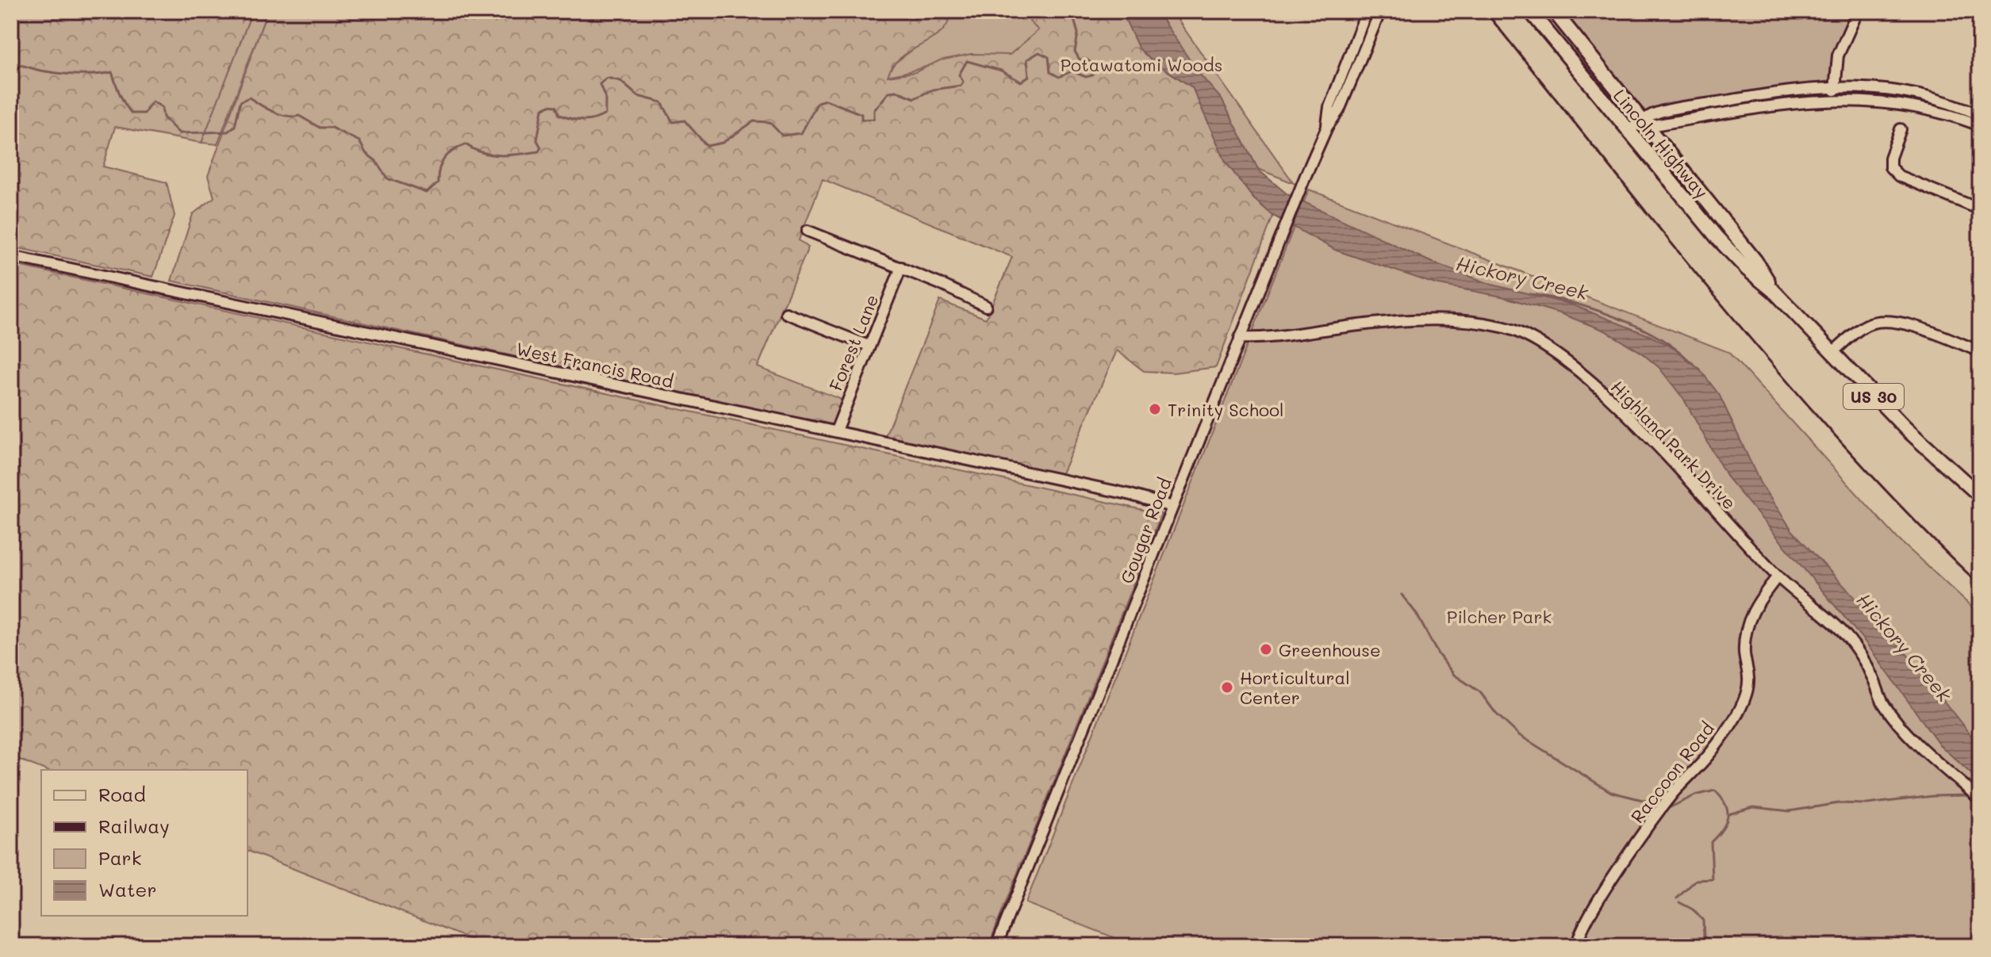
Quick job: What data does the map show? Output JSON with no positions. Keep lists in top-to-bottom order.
{
  "streets": {
    "main road": ["Lincoln Highway", "US 30"],
    "street": [
      "Forest Lane",
      "West Francis Road",
      "Highland Park Drive",
      "Gougar Road",
      "Raccoon Road"
    ]
  },
  "crossings": [
    ["Forest Lane", "West Francis Road"],
    ["West Francis Road", "Gougar Road"],
    ["Highland Park Drive", "Gougar Road"],
    ["Highland Park Drive", "Raccoon Road"]
  ],
  "water": ["Hickory Creek"],
  "parks": ["Potawatomi Woods", "Pilcher Park"],
  "places": ["Trinity School", "Greenhouse", "Horticultural Center"],
  "legend": [
    "Road",
    "Railway",
    "Park",
    "Water"
  ]
}
